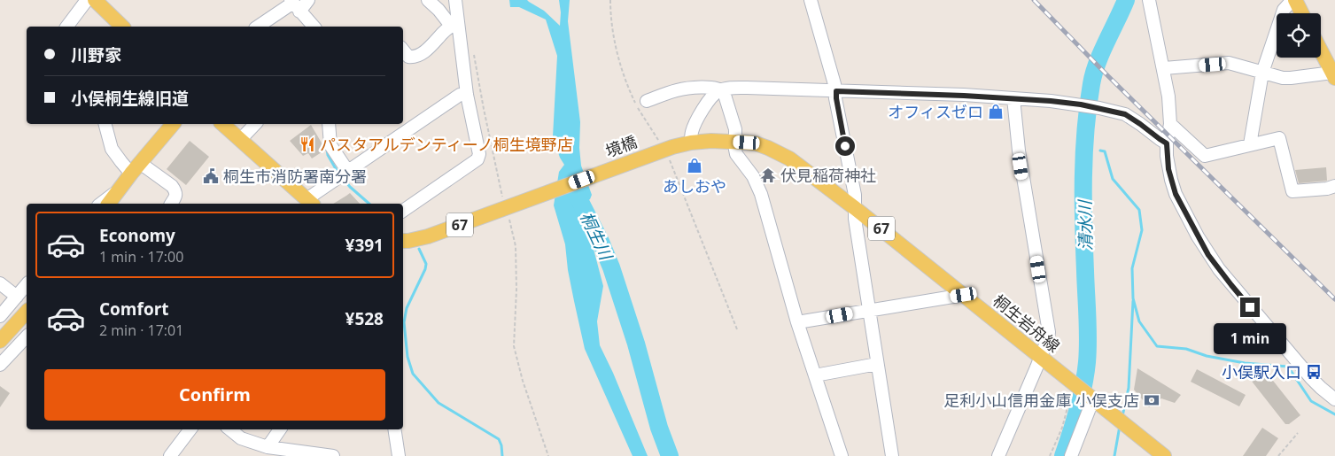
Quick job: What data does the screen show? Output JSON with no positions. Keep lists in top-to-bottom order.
{
  "streets": {
    "main road": ["境橋", "67", "桐生岩舟線"]
  },
  "crossings": [
    ["境橋", "桐生岩舟線"],
    ["67", "桐生岩舟線"]
  ],
  "water": ["清水川", "桐生川"],
  "places": {
    "shop": ["オフィスゼロ", "あしおや"],
    "restaurant": ["パスタアルデンティーノ桐生境野店"],
    "temple": ["伏見稲荷神社"],
    "public building": ["桐生市消防署南分署"],
    "bus stop": ["小俣駅入口"],
    "bank": ["足利小山信用金庫 小俣支店"]
  },
  "page": {
    "banner": ["川野家", "小俣桐生線旧道"],
    "list": [
      {
        "name": "Economy",
        "note": "1 min · 17:00",
        "value": "¥391"
      },
      {
        "name": "Comfort",
        "note": "2 min · 17:01",
        "value": "¥528"
      }
    ],
    "bubble": "1 min",
    "buttons": "Confirm"
  }
}
